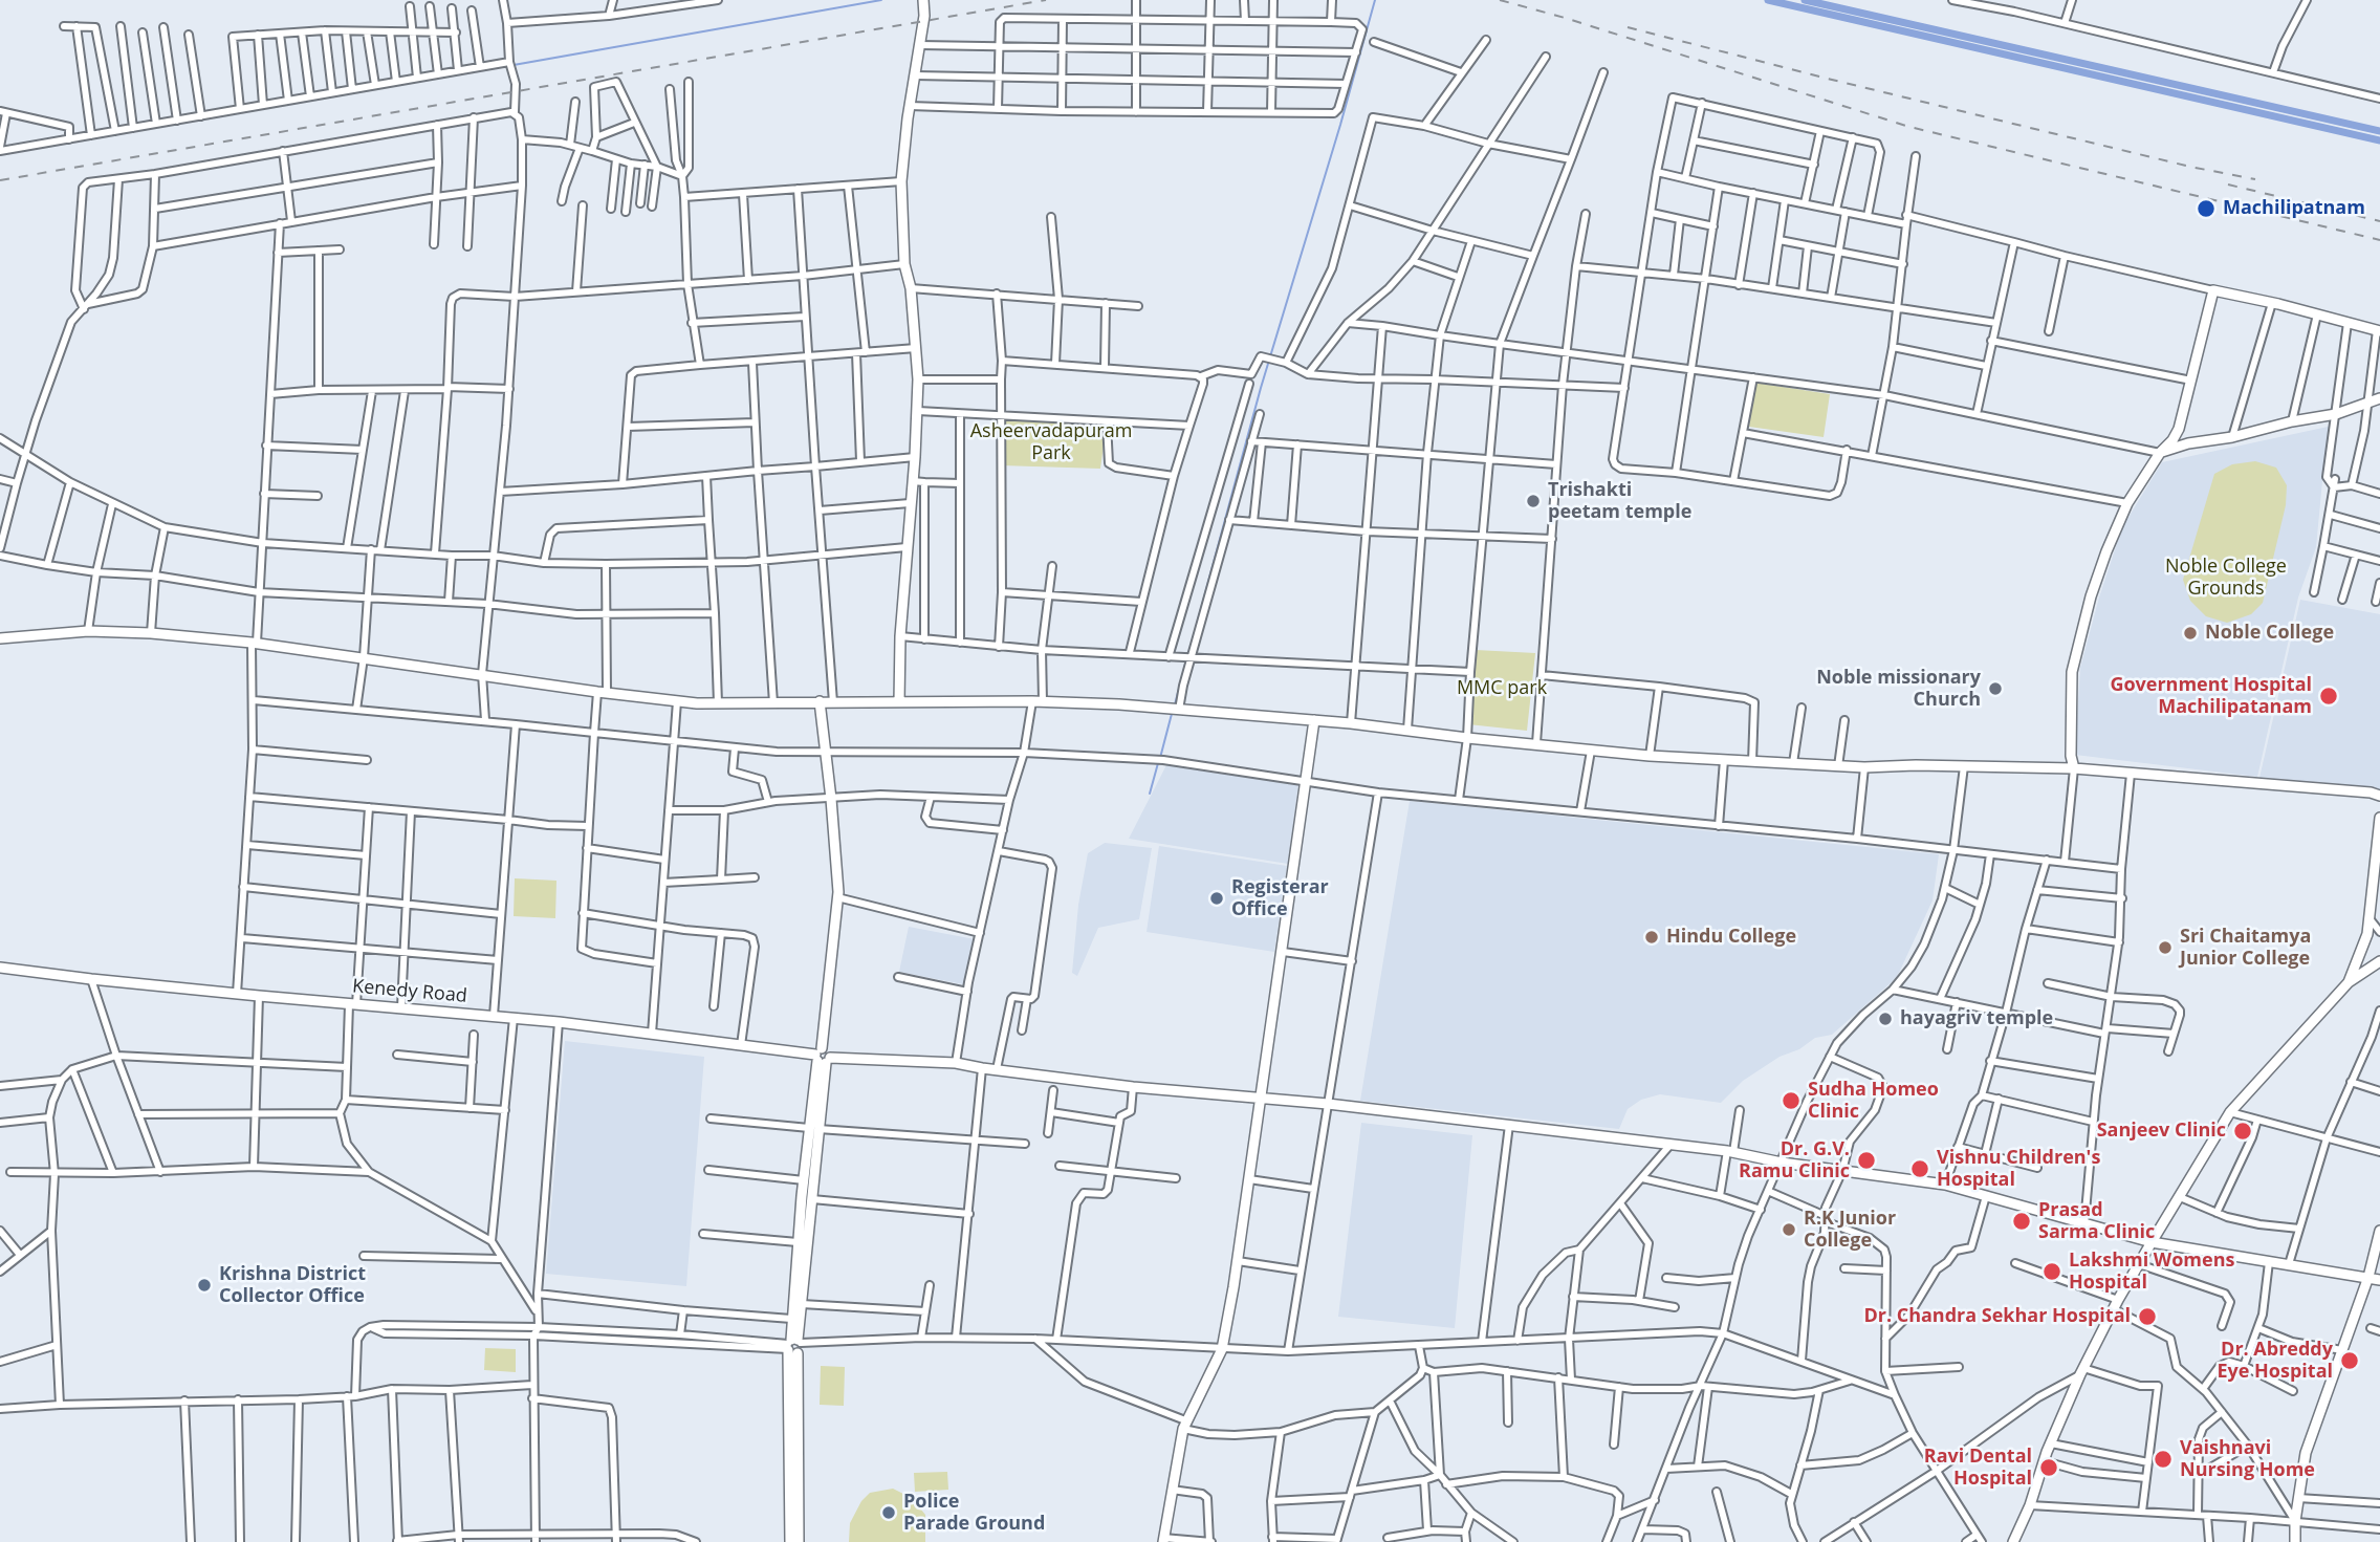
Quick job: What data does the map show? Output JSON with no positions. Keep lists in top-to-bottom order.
{
  "streets": {
    "street": ["Kenedy Road"]
  },
  "parks": ["Asheervadapuram Park", "Noble College Grounds", "MMC park"],
  "places": [
    "Machilipatnam",
    "Trishakti peetam temple",
    "Noble College",
    "Noble missionary Church",
    "Government Hospital Machilipatanam",
    "Registerar Office",
    "Hindu College",
    "Sri Chaitamya Junior College",
    "hayagriv temple",
    "Sudha Homeo Clinic",
    "Sanjeev Clinic",
    "Dr. G.V. Ramu Clinic",
    "Vishnu Children's Hospital",
    "Prasad Sarma Clinic",
    "R.K Junior College",
    "Lakshmi Womens Hospital",
    "Krishna District Collector Office",
    "Dr. Chandra Sekhar Hospital",
    "Dr. Abreddy Eye Hospital",
    "Vaishnavi Nursing Home",
    "Ravi Dental Hospital",
    "Police Parade Ground"
  ]
}
